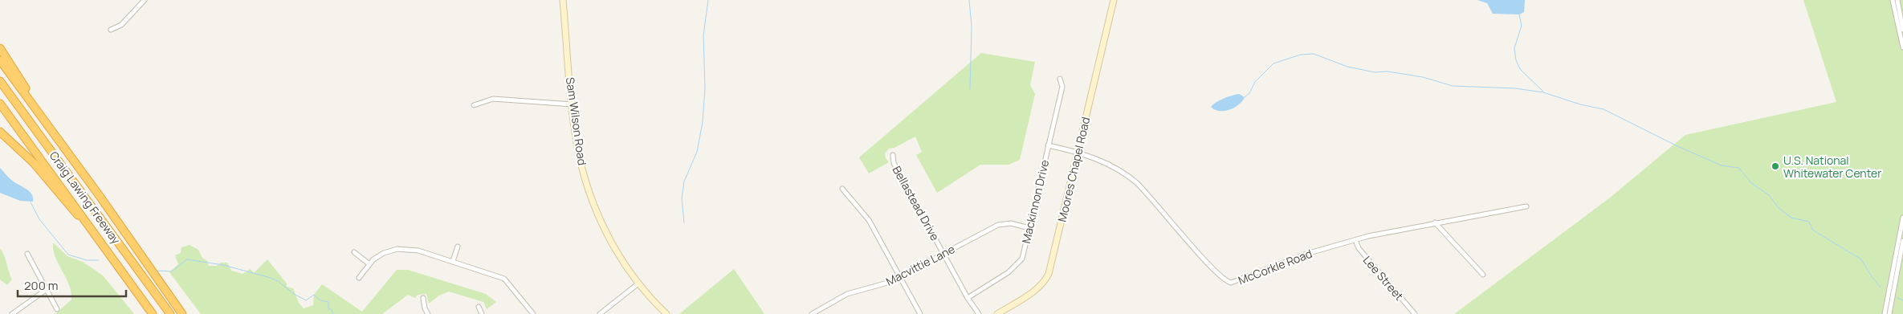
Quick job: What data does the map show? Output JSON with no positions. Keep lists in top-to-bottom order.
{
  "streets": {
    "highway": ["Craig Lawing Freeway"],
    "main road": ["Sam Wilson Road", "Moores Chapel Road"],
    "street": [
      "Mackinnon Drive",
      "Bellastead Drive",
      "Macvittie Lane",
      "McCorkle Road",
      "Lee Street"
    ]
  },
  "crossings": [
    ["Moores Chapel Road", "McCorkle Road"],
    ["Mackinnon Drive", "Bellastead Drive"],
    ["Mackinnon Drive", "Macvittie Lane"],
    ["Mackinnon Drive", "McCorkle Road"],
    ["Bellastead Drive", "Macvittie Lane"],
    ["McCorkle Road", "Lee Street"]
  ],
  "places": ["U.S. National Whitewater Center"],
  "scale_bar": "200 m"
}
